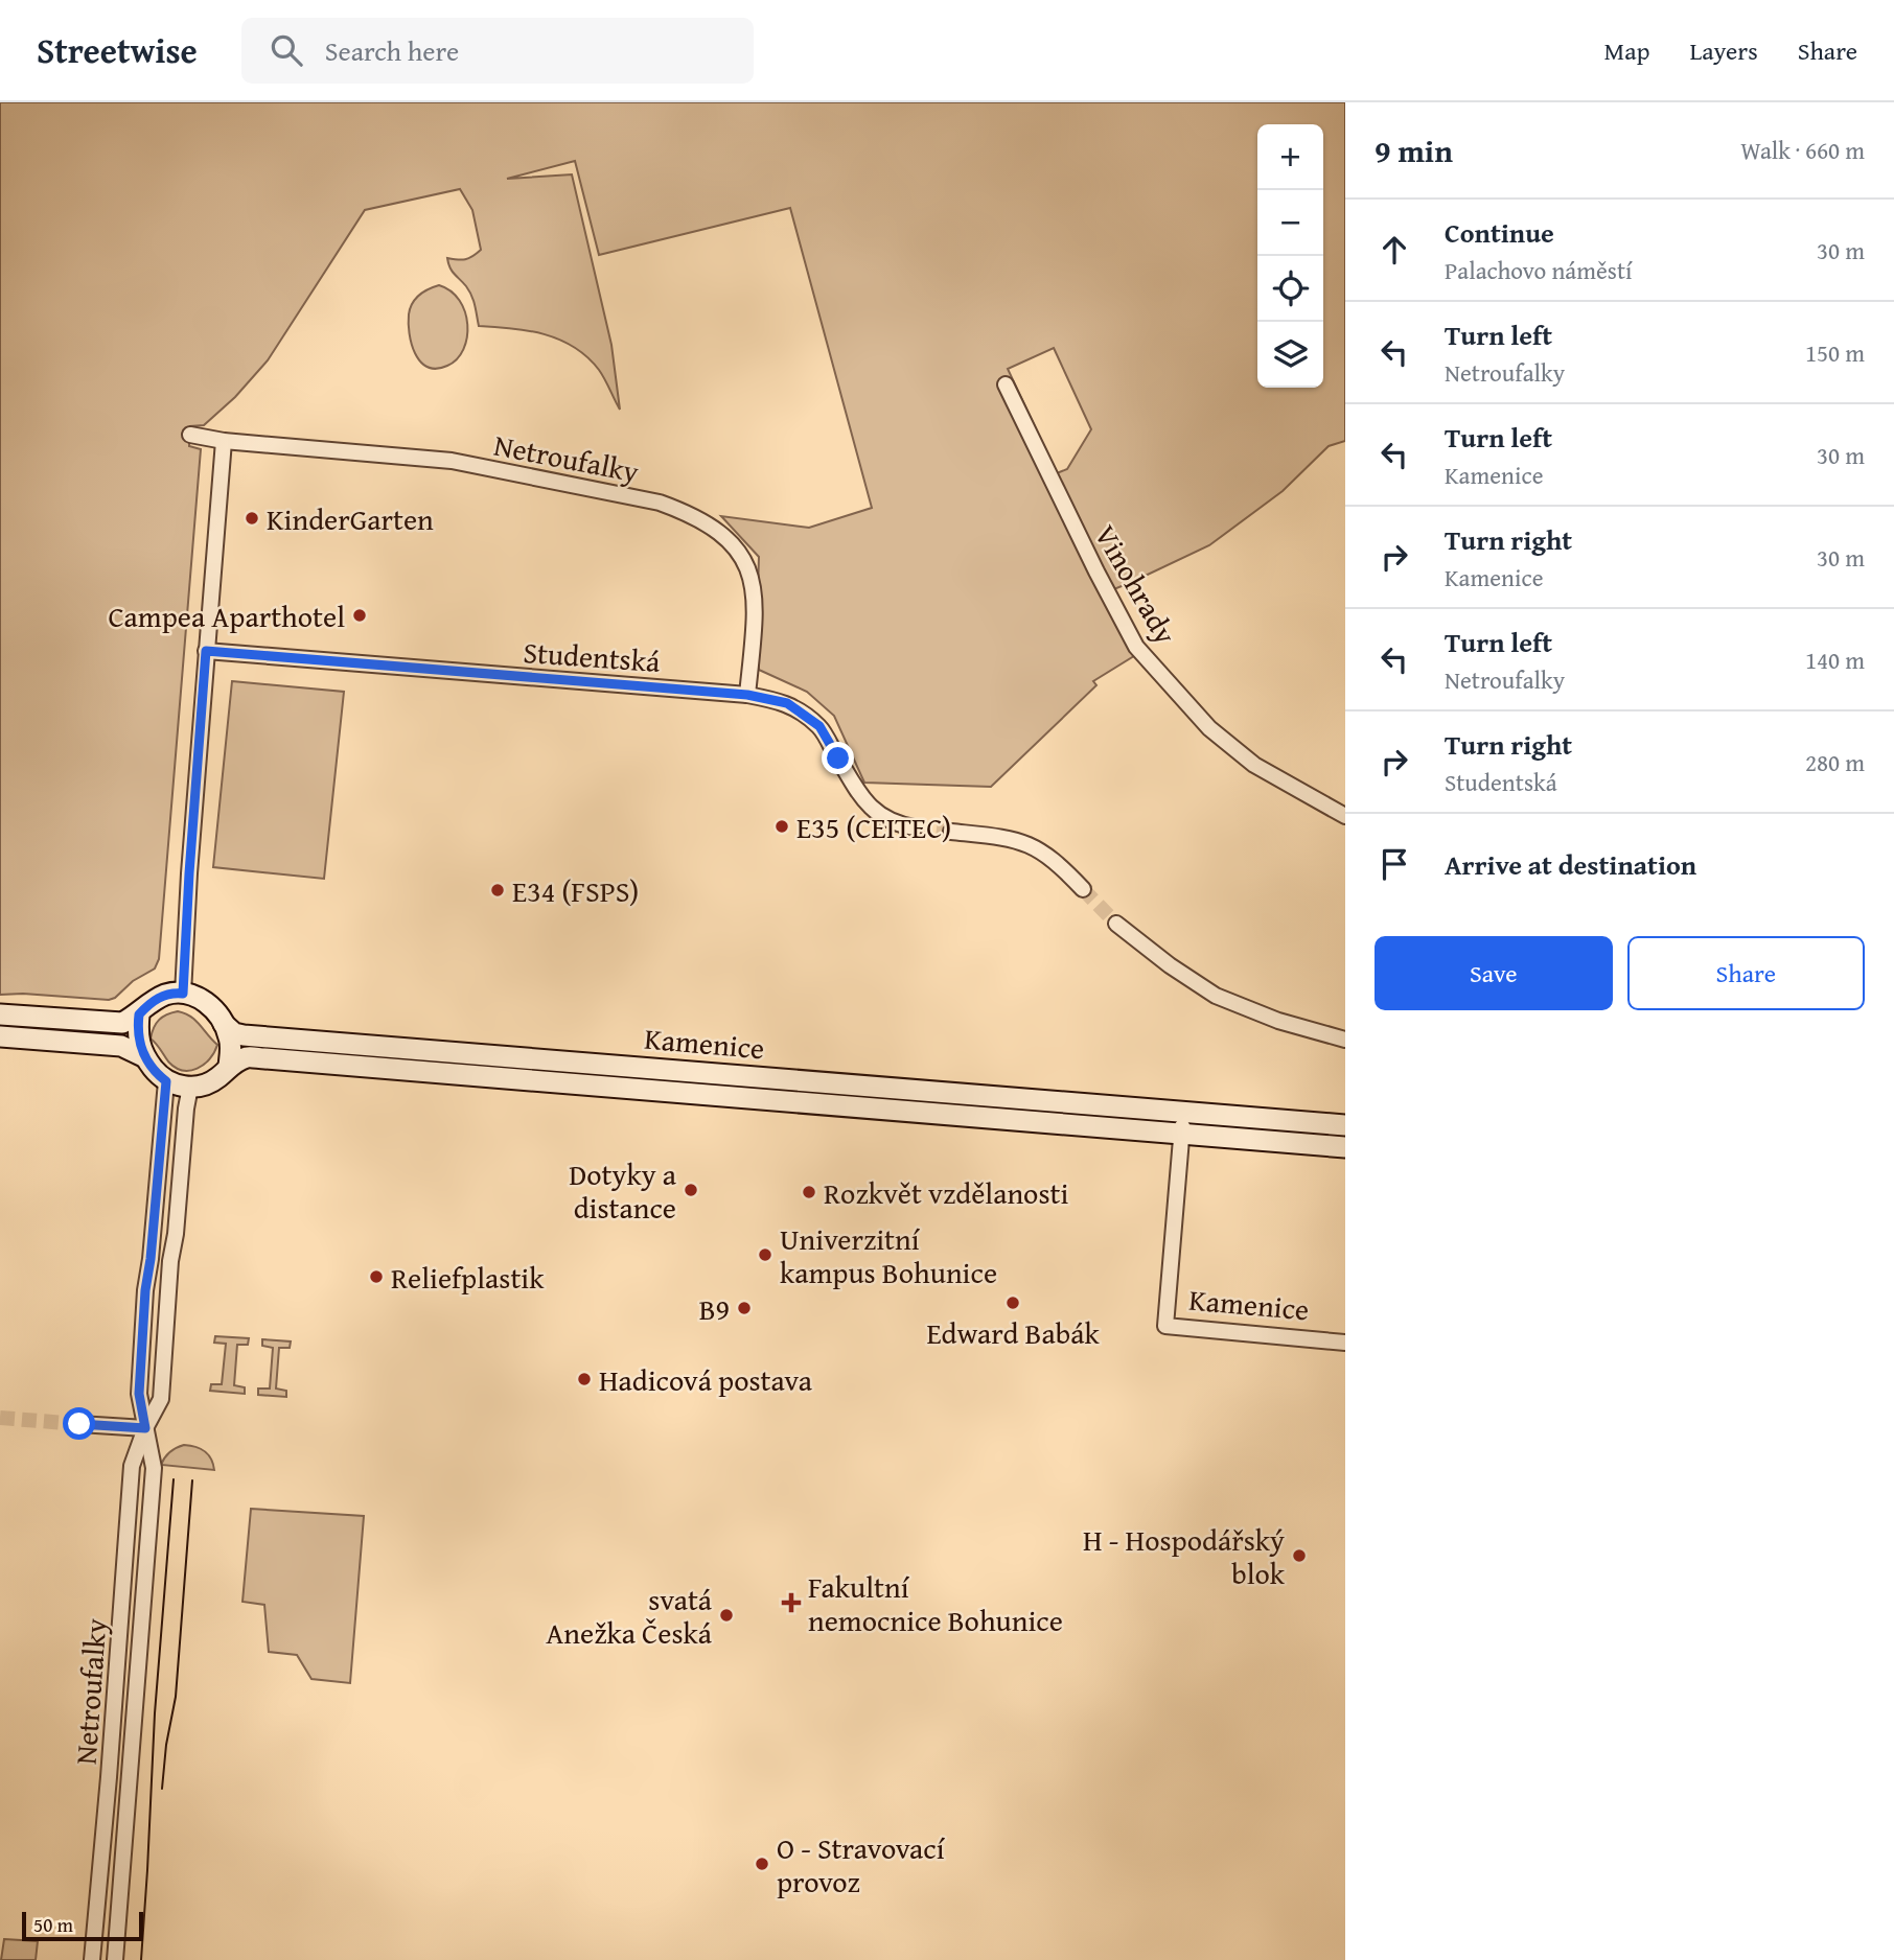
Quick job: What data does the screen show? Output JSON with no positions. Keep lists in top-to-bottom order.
{
  "streets": {
    "street": [
      "Netroufalky",
      "Vinohrady",
      "Studentská",
      "Kamenice"
    ]
  },
  "crossings": [
    ["Netroufalky", "Studentská"],
    ["Netroufalky", "Kamenice"]
  ],
  "places": {
    "other": [
      "KinderGarten",
      "Campea Aparthotel",
      "E35 (CEITEC)",
      "E34 (FSPS)",
      "Dotyky a distance",
      "Rozkvět vzdělanosti",
      "Univerzitní kampus Bohunice",
      "Reliefplastik",
      "Edward Babák",
      "B9",
      "Hadicová postava",
      "H - Hospodářský blok",
      "svatá Anežka Česká",
      "O - Stravovací provoz"
    ],
    "health": ["Fakultní nemocnice Bohunice"]
  },
  "scale_bar": "50 m",
  "page": {
    "header": "Streetwise",
    "search": "Search here",
    "nav": ["Map", "Layers", "Share"],
    "heading": ["9 min", "Walk · 660 m"],
    "map_buttons": ["+", "−"],
    "list": [
      ["Continue", "Palachovo náměstí", "30 m"],
      ["Turn left", "Netroufalky", "150 m"],
      ["Turn left", "Kamenice", "30 m"],
      ["Turn right", "Kamenice", "30 m"],
      ["Turn left", "Netroufalky", "140 m"],
      ["Turn right", "Studentská", "280 m"],
      "Arrive at destination"
    ],
    "buttons": ["Save", "Share"],
    "scale": "50 m"
  }
}
